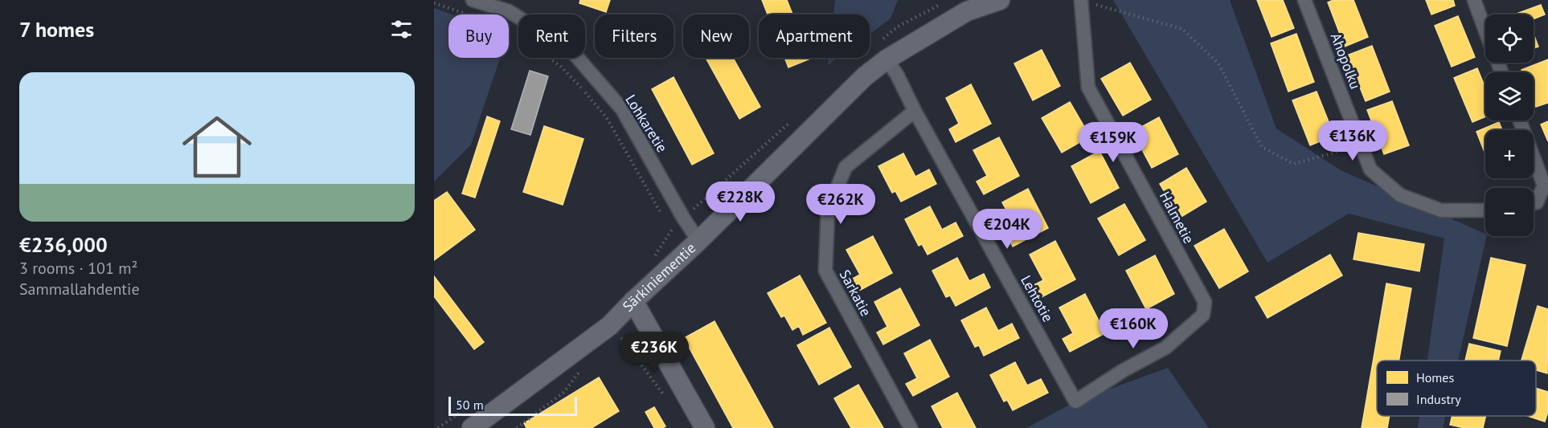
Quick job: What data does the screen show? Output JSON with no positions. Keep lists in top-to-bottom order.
{
  "streets": {
    "street": [
      "Ahopolku",
      "Lohkaretie",
      "Halmetie",
      "Särkiniementie",
      "Sarkatie",
      "Lehtotie"
    ]
  },
  "crossings": [
    ["Lohkaretie", "Särkiniementie"],
    ["Halmetie", "Lehtotie"],
    ["Sarkatie", "Lehtotie"]
  ],
  "legend": ["Homes", "Industry"],
  "scale_bar": "50 m",
  "page": {
    "heading": "7 homes",
    "map_buttons": ["+", "−"],
    "chip": [
      "Buy",
      "Rent",
      "Filters",
      "New",
      "Apartment"
    ],
    "list": [
      {
        "name": "€236,000",
        "note": "3 rooms · 101 m² · Sammallahdentie"
      }
    ],
    "price": [
      "€136K",
      "€159K",
      "€228K",
      "€262K",
      "€204K",
      "€160K",
      "€236K"
    ],
    "scale": "50 m"
  }
}
